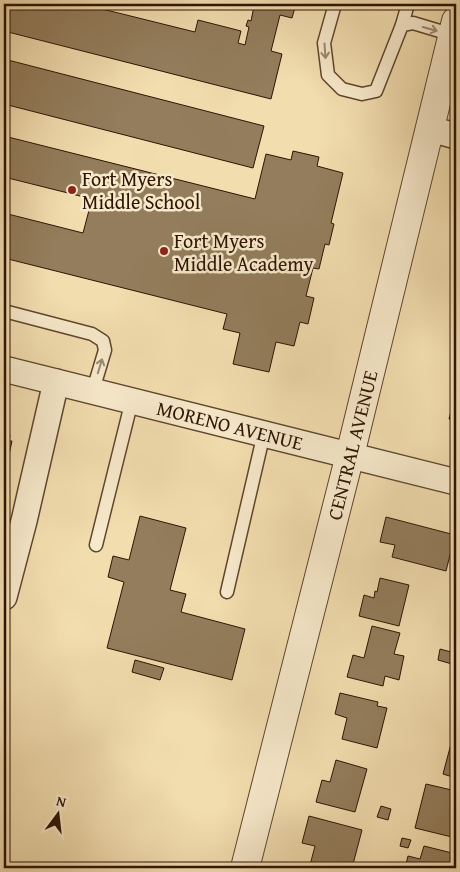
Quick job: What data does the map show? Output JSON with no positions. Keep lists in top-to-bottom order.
{
  "streets": {
    "street": ["MORENO AVENUE", "CENTRAL AVENUE"]
  },
  "crossings": [
    ["MORENO AVENUE", "CENTRAL AVENUE"]
  ],
  "places": ["Fort Myers Middle School", "Fort Myers Middle Academy"],
  "north": "top"
}
